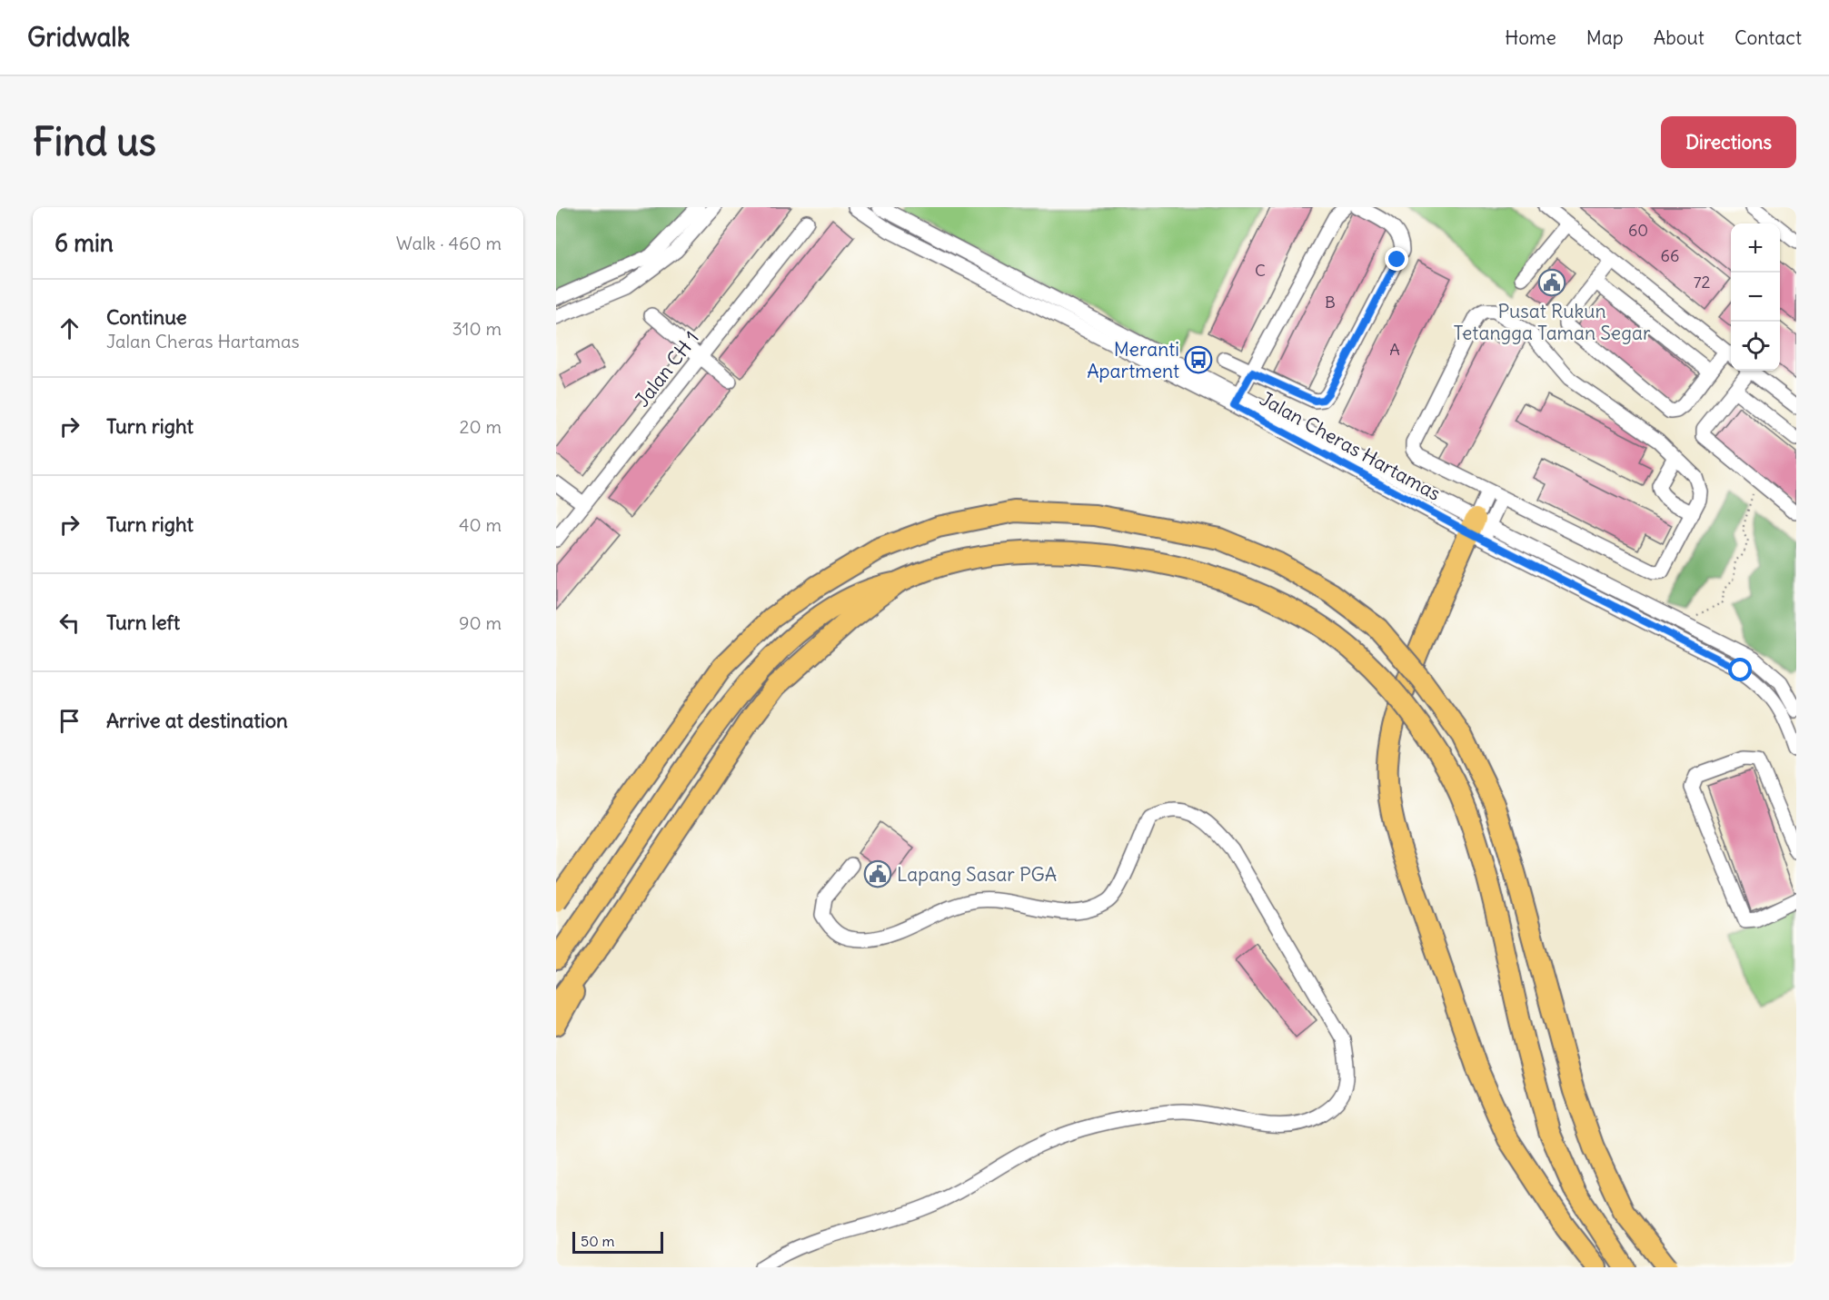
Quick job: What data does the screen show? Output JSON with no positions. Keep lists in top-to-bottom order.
{
  "streets": {
    "street": ["Jalan CH 1", "Jalan Cheras Hartamas"]
  },
  "places": {
    "public building": ["Pusat Rukun Tetangga Taman Segar", "Lapang Sasar PGA"],
    "bus stop": ["Meranti Apartment"]
  },
  "house_numbers": [
    "60",
    "66",
    "C",
    "72",
    "B",
    "A"
  ],
  "scale_bar": "50 m",
  "page": {
    "header": "Gridwalk",
    "nav": [
      "Home",
      "Map",
      "About",
      "Contact"
    ],
    "buttons": "Directions",
    "title": "Find us",
    "heading": ["6 min", "Walk · 460 m"],
    "map_buttons": ["+", "−"],
    "list": [
      ["Continue", "Jalan Cheras Hartamas", "310 m"],
      ["Turn right", "20 m"],
      ["Turn right", "40 m"],
      ["Turn left", "90 m"],
      "Arrive at destination"
    ],
    "scale": "50 m"
  }
}
